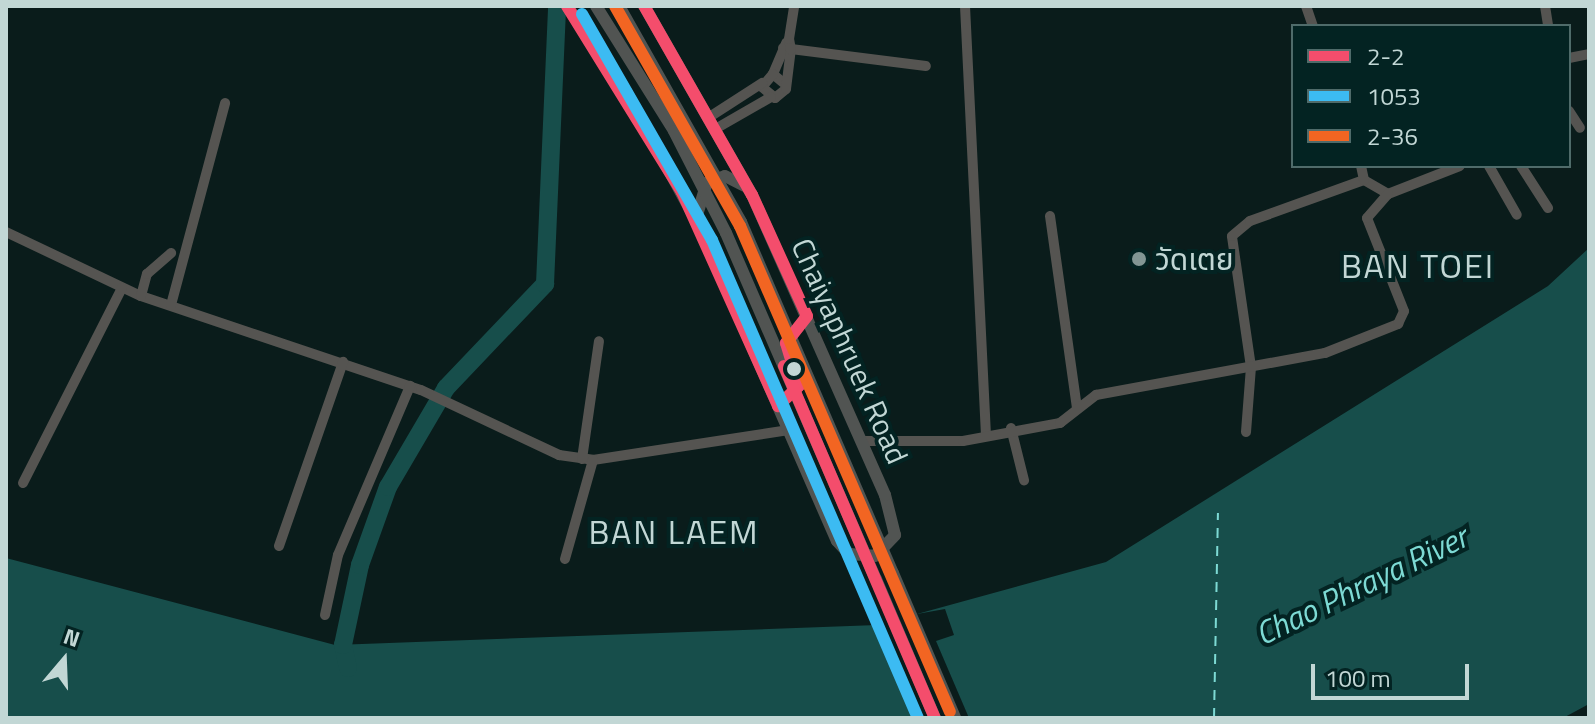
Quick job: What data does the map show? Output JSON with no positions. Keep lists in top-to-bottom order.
{
  "streets": {
    "main road": ["Chaiyaphruek Road"]
  },
  "districts": ["BAN TOEI", "BAN LAEM"],
  "water": ["Chao Phraya River"],
  "places": ["วัดเตย"],
  "lines": ["transit line 2-2", "transit line 2-36", "transit line 1053"],
  "legend": ["2-2", "1053", "2-36"],
  "scale_bar": "100 m",
  "north": "top"
}
